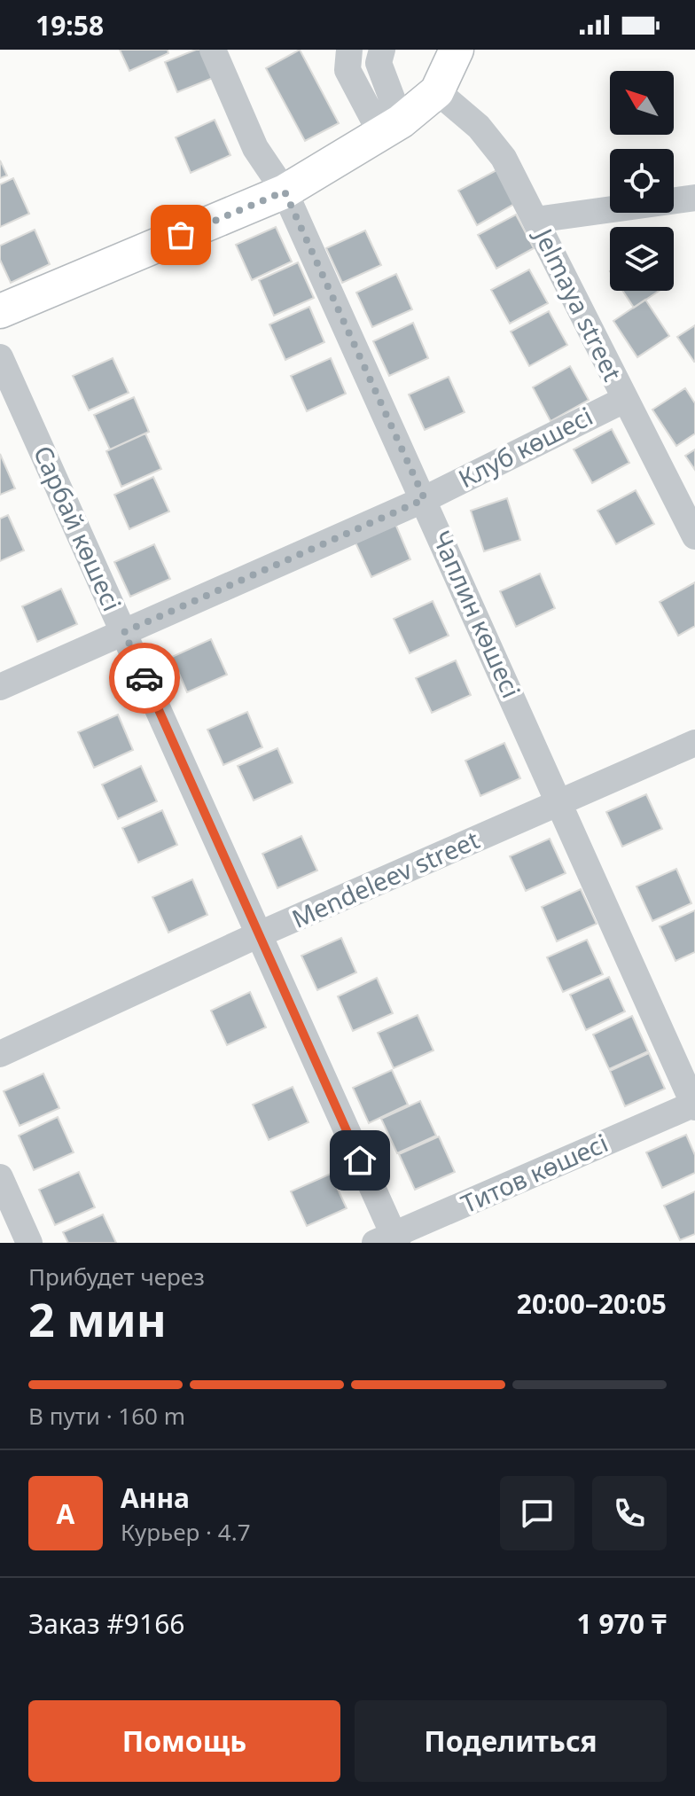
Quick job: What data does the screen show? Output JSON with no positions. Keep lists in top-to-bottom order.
{
  "streets": {
    "street": [
      "Jelmaya street",
      "Клуб көшесі",
      "Сарбай көшесі",
      "Чаплин көшесі",
      "Mendeleev street",
      "Титов көшесі"
    ]
  },
  "crossings": [
    ["Jelmaya street", "Клуб көшесі"],
    ["Клуб көшесі", "Сарбай көшесі"],
    ["Клуб көшесі", "Чаплин көшесі"],
    ["Сарбай көшесі", "Mendeleev street"],
    ["Сарбай көшесі", "Титов көшесі"],
    ["Чаплин көшесі", "Mendeleev street"],
    ["Чаплин көшесі", "Титов көшесі"]
  ],
  "north": "top left",
  "page": {
    "status": "19:58",
    "heading": ["2 мин", "Прибудет через", "20:00–20:05"],
    "panel": [
      "Анна",
      "Курьер · 4.7",
      "Заказ #9166",
      "1 970 ₸"
    ],
    "bar": "В пути · 160 m",
    "round": "А",
    "buttons": ["Помощь", "Поделиться"]
  }
}
